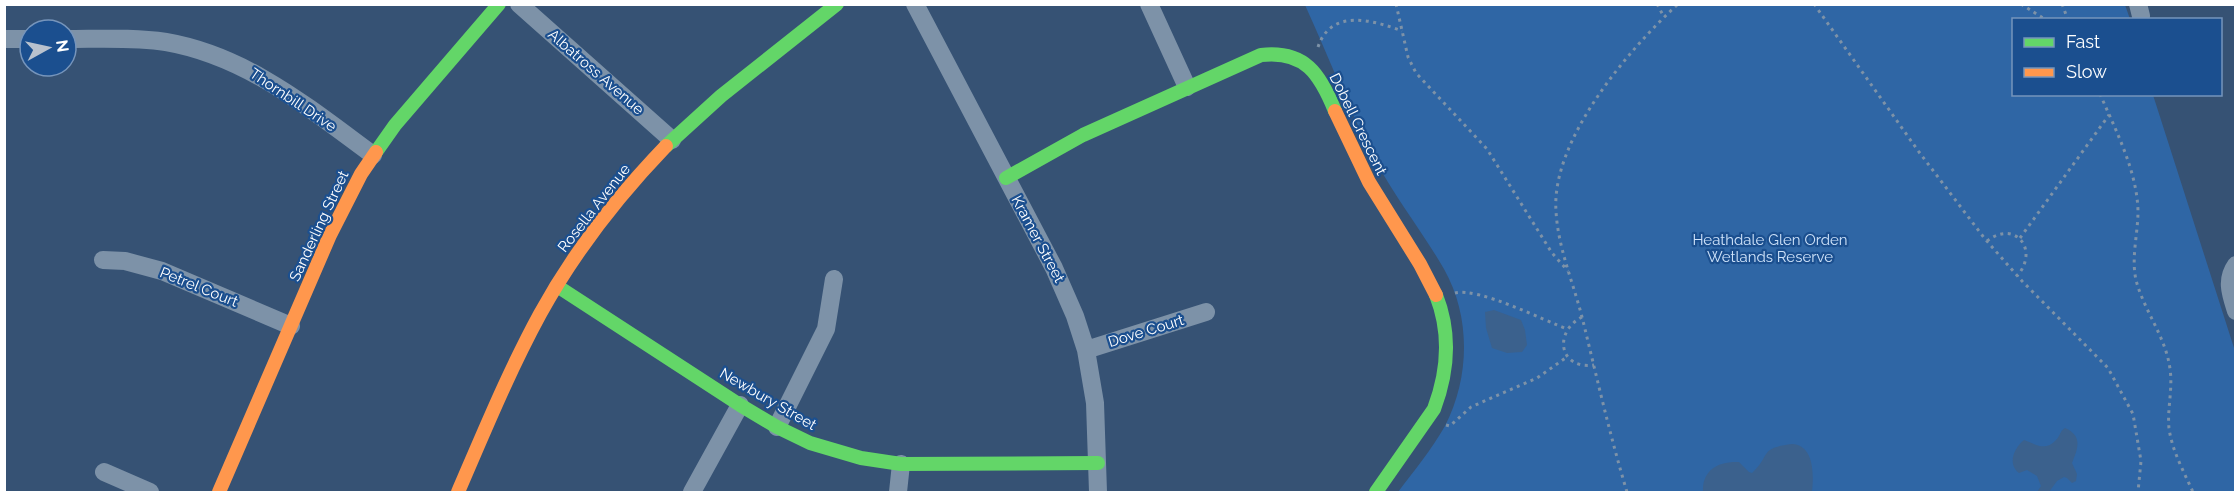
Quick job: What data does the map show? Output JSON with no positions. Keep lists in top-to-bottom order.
{
  "streets": {
    "street": [
      "Albatross Avenue",
      "Thornbill Drive",
      "Dobell Crescent",
      "Rosella Avenue",
      "Sanderling Street",
      "Kramer Street",
      "Petrel Court",
      "Dove Court",
      "Newbury Street"
    ]
  },
  "crossings": [
    ["Albatross Avenue", "Rosella Avenue"],
    ["Thornbill Drive", "Sanderling Street"],
    ["Dobell Crescent", "Kramer Street"],
    ["Rosella Avenue", "Newbury Street"],
    ["Sanderling Street", "Petrel Court"],
    ["Kramer Street", "Dove Court"],
    ["Kramer Street", "Newbury Street"]
  ],
  "parks": ["Heathdale Glen Orden Wetlands Reserve"],
  "legend": ["Fast", "Slow"],
  "north": "right"
}
